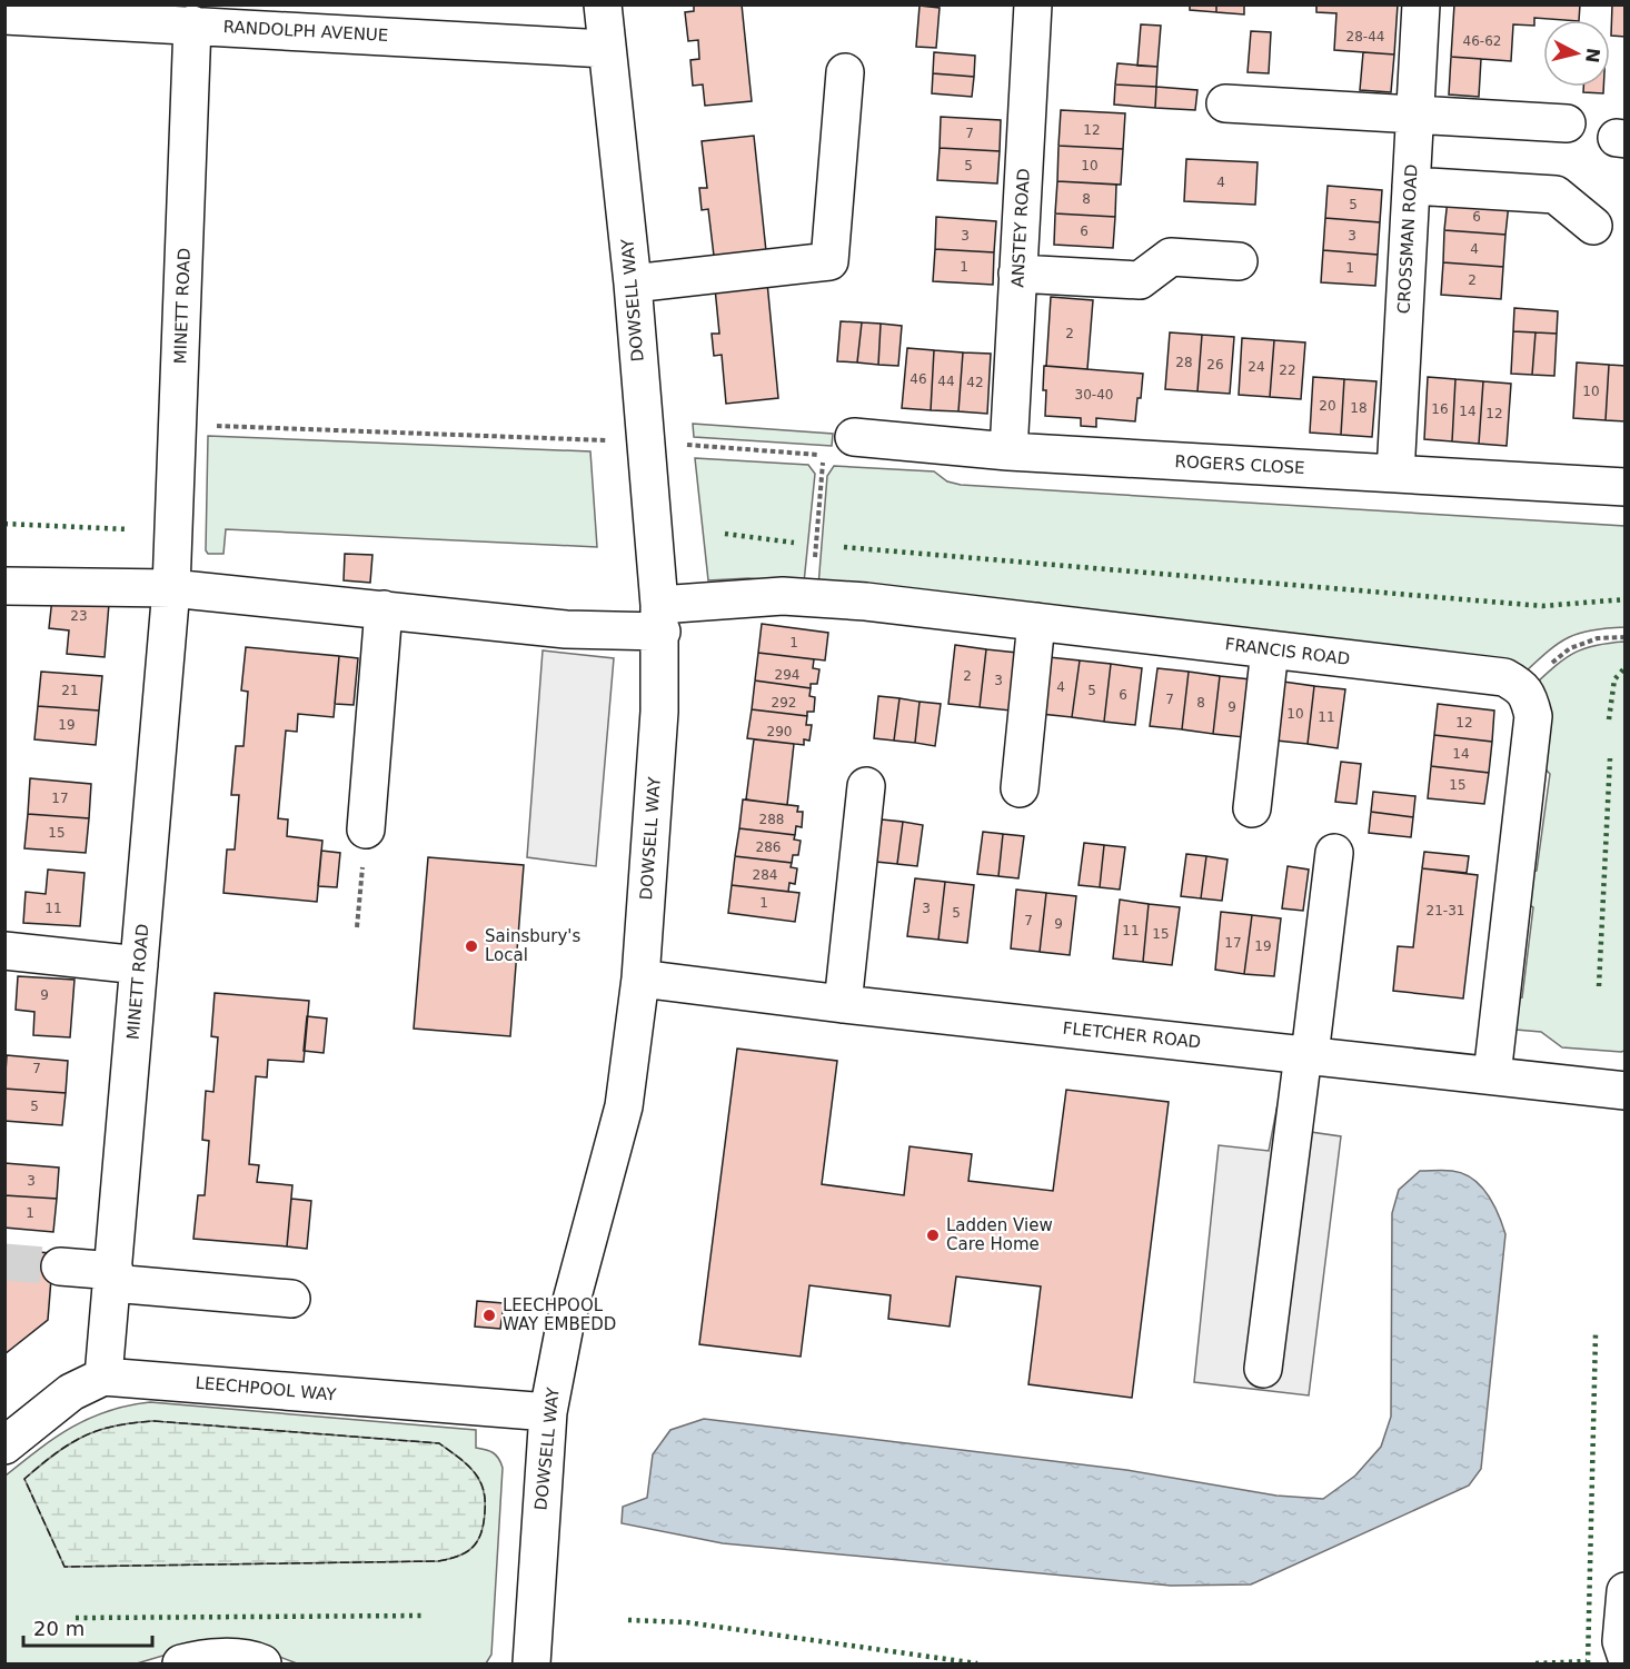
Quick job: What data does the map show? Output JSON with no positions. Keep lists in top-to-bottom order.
{
  "streets": {
    "street": [
      "RANDOLPH AVENUE",
      "ANSTEY ROAD",
      "CROSSMAN ROAD",
      "DOWSELL WAY",
      "MINETT ROAD",
      "ROGERS CLOSE",
      "FRANCIS ROAD",
      "FLETCHER ROAD",
      "LEECHPOOL WAY"
    ]
  },
  "crossings": [
    ["RANDOLPH AVENUE", "DOWSELL WAY"],
    ["RANDOLPH AVENUE", "MINETT ROAD"],
    ["ANSTEY ROAD", "ROGERS CLOSE"],
    ["CROSSMAN ROAD", "ROGERS CLOSE"],
    ["DOWSELL WAY", "FRANCIS ROAD"],
    ["DOWSELL WAY", "FLETCHER ROAD"],
    ["DOWSELL WAY", "LEECHPOOL WAY"],
    ["MINETT ROAD", "LEECHPOOL WAY"]
  ],
  "places": ["Sainsbury's Local", "Ladden View Care Home", "LEECHPOOL WAY EMBEDD"],
  "house_numbers": [
    "28-44",
    "46-62",
    "12",
    "7",
    "5",
    "10",
    "4",
    "8",
    "5",
    "6",
    "6",
    "3",
    "3",
    "4",
    "1",
    "1",
    "2",
    "2",
    "28",
    "26",
    "24",
    "22",
    "46",
    "44",
    "42",
    "10",
    "30-40",
    "20",
    "18",
    "16",
    "14",
    "12",
    "23",
    "1",
    "294",
    "2",
    "3",
    "4",
    "21",
    "5",
    "6",
    "7",
    "292",
    "8",
    "9",
    "10",
    "11",
    "12",
    "19",
    "290",
    "14",
    "15",
    "17",
    "288",
    "15",
    "286",
    "284",
    "1",
    "11",
    "3",
    "21-31",
    "5",
    "7",
    "9",
    "11",
    "15",
    "17",
    "19",
    "9",
    "7",
    "5",
    "3",
    "1"
  ],
  "scale_bar": "20 m",
  "north": "right"
}
